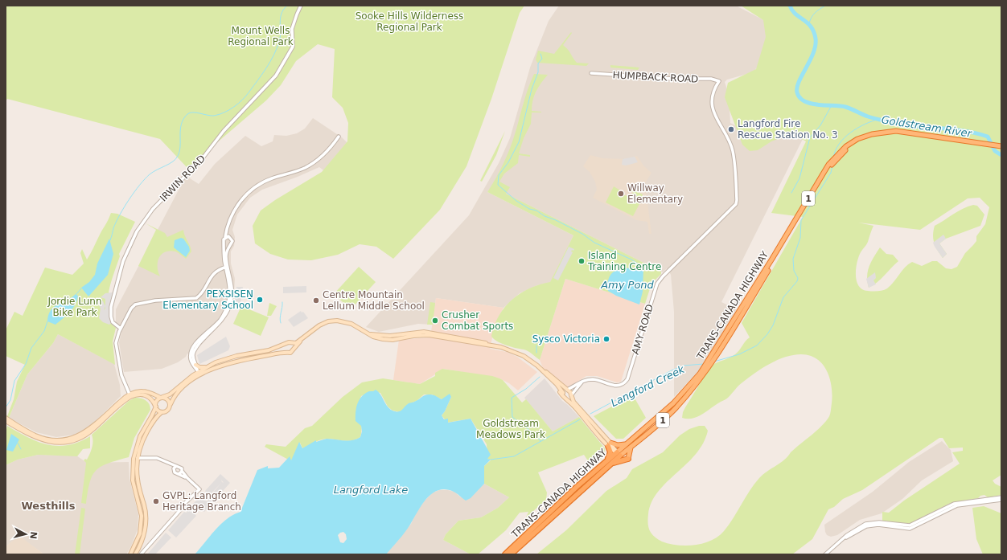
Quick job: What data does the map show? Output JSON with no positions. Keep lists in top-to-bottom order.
{
  "streets": {
    "highway": ["1", "TRANS-CANADA HIGHWAY"],
    "street": ["HUMPBACK ROAD", "IRWIN ROAD", "AMY ROAD"]
  },
  "crossings": [
    ["HUMPBACK ROAD", "AMY ROAD"]
  ],
  "districts": ["Westhills"],
  "water": [
    "Goldstream River",
    "Amy Pond",
    "Langford Creek",
    "Langford Lake"
  ],
  "parks": [
    "Sooke Hills Wilderness Regional Park",
    "Mount Wells Regional Park",
    "Jordie Lunn Bike Park",
    "Goldstream Meadows Park"
  ],
  "places": [
    "Langford Fire Rescue Station No. 3",
    "Willway Elementary",
    "Island Training Centre",
    "PEXSISEṈ Elementary School",
    "Centre Mountain Lellum Middle School",
    "Crusher Combat Sports",
    "Sysco Victoria",
    "GVPL: Langford Heritage Branch"
  ],
  "north": "right"
}
